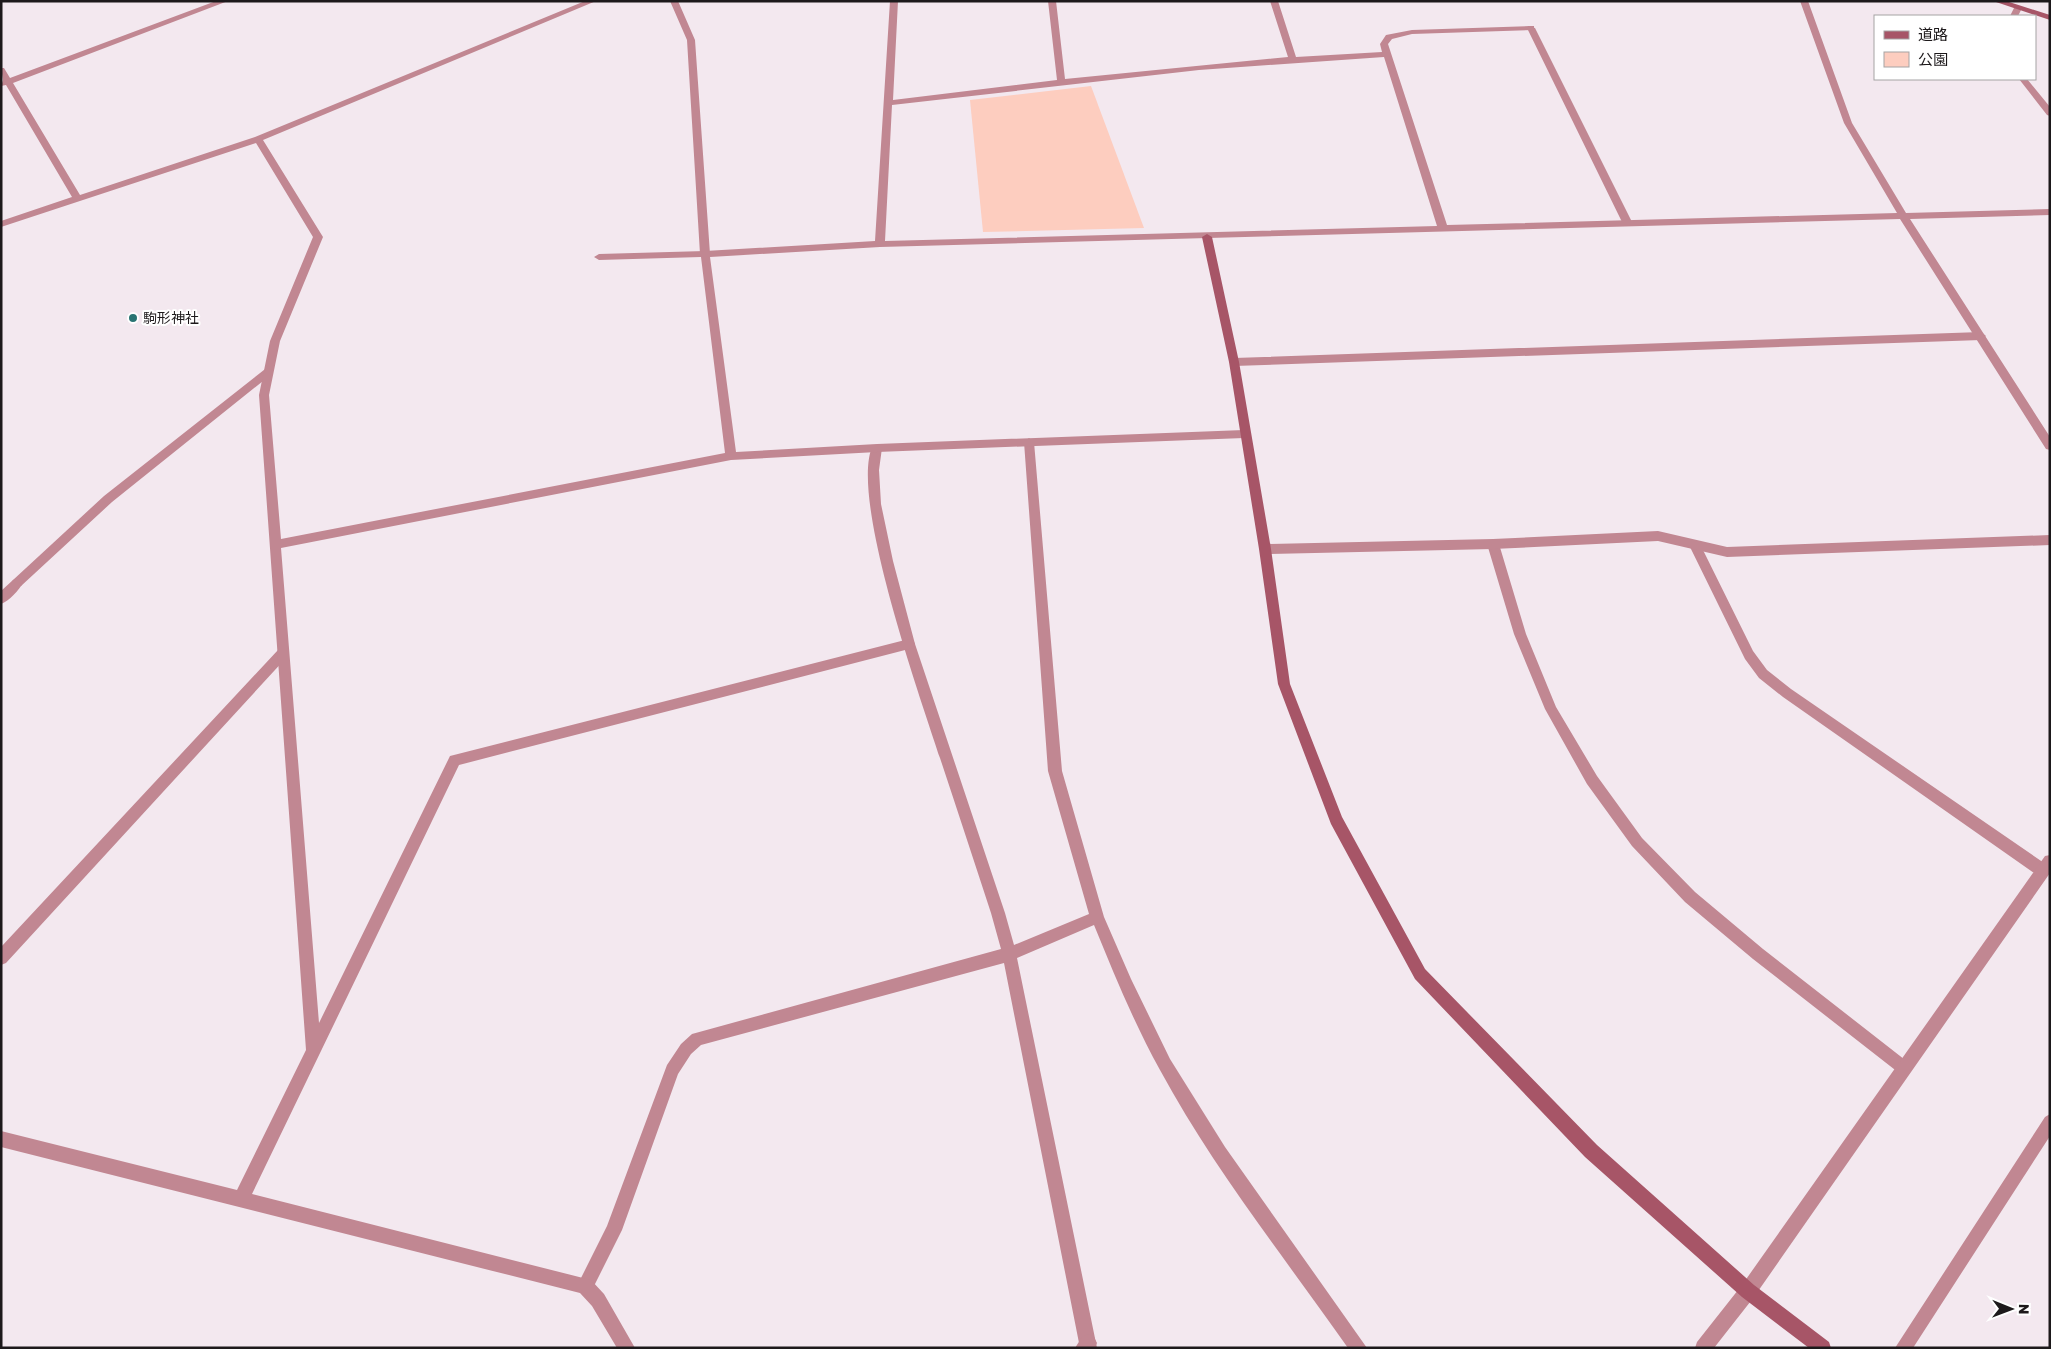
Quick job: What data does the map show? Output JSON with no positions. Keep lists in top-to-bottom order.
{
  "places": ["駒形神社"],
  "legend": ["道路", "公園"],
  "north": "right"
}
